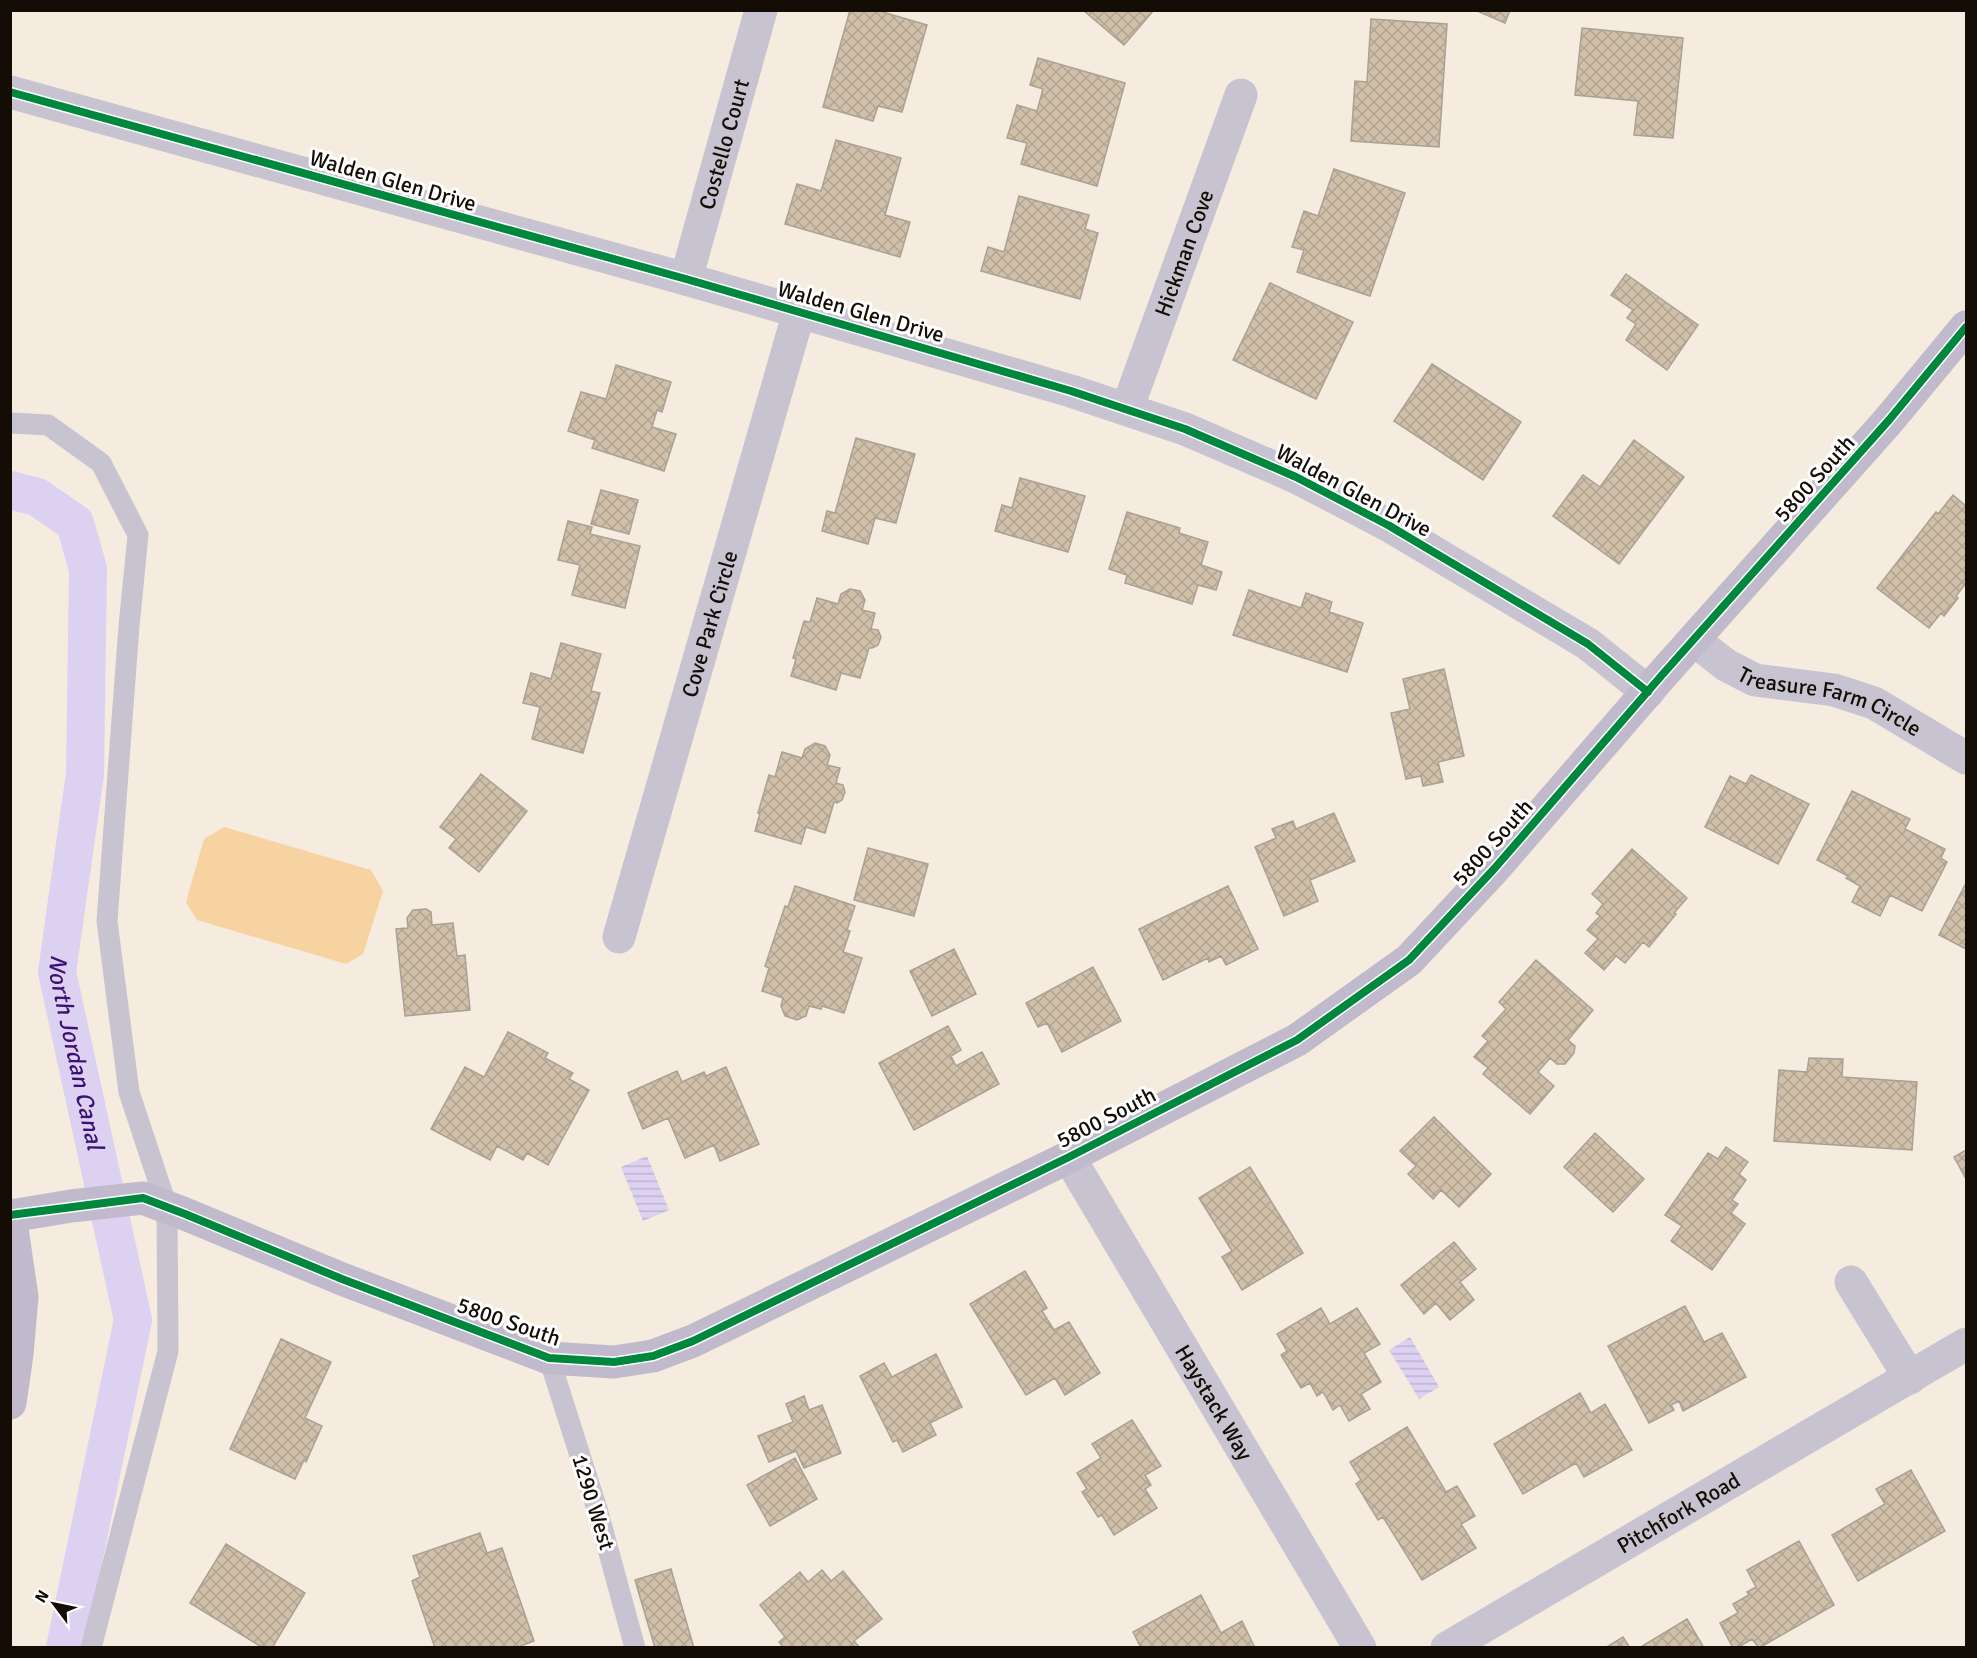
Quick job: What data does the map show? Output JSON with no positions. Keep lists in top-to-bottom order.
{
  "streets": {
    "street": [
      "Costello Court",
      "Walden Glen Drive",
      "Hickman Cove",
      "5800 South",
      "Cove Park Circle",
      "Treasure Farm Circle",
      "Haystack Way",
      "Pitchfork Road"
    ],
    "lane": ["1290 West"]
  },
  "crossings": [
    ["Costello Court", "Walden Glen Drive"],
    ["Walden Glen Drive", "Hickman Cove"],
    ["Walden Glen Drive", "5800 South"],
    ["Walden Glen Drive", "Cove Park Circle"],
    ["5800 South", "Treasure Farm Circle"],
    ["5800 South", "Haystack Way"],
    ["5800 South", "1290 West"]
  ],
  "water": ["North Jordan Canal"],
  "north": "top left"
}
